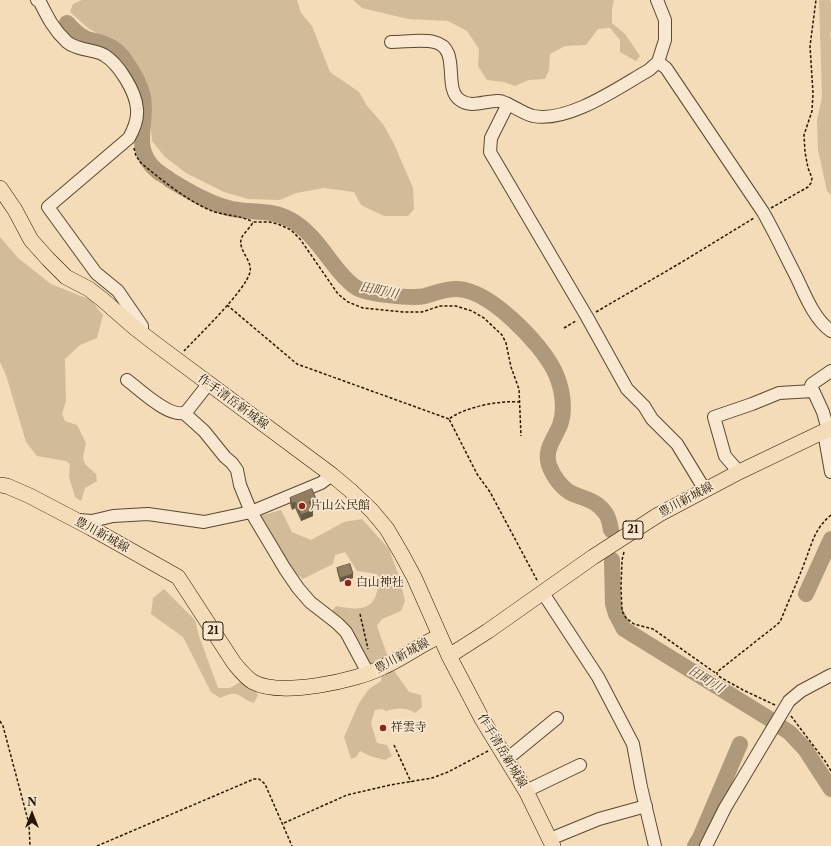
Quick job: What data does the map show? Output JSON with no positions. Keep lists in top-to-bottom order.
{
  "streets": {
    "main road": ["作手清岳新城線", "豊川新城線", "21"]
  },
  "crossings": [
    ["作手清岳新城線", "豊川新城線"]
  ],
  "water": ["田町川"],
  "places": ["片山公民館", "白山神社", "祥雲寺"],
  "north": "top"
}
